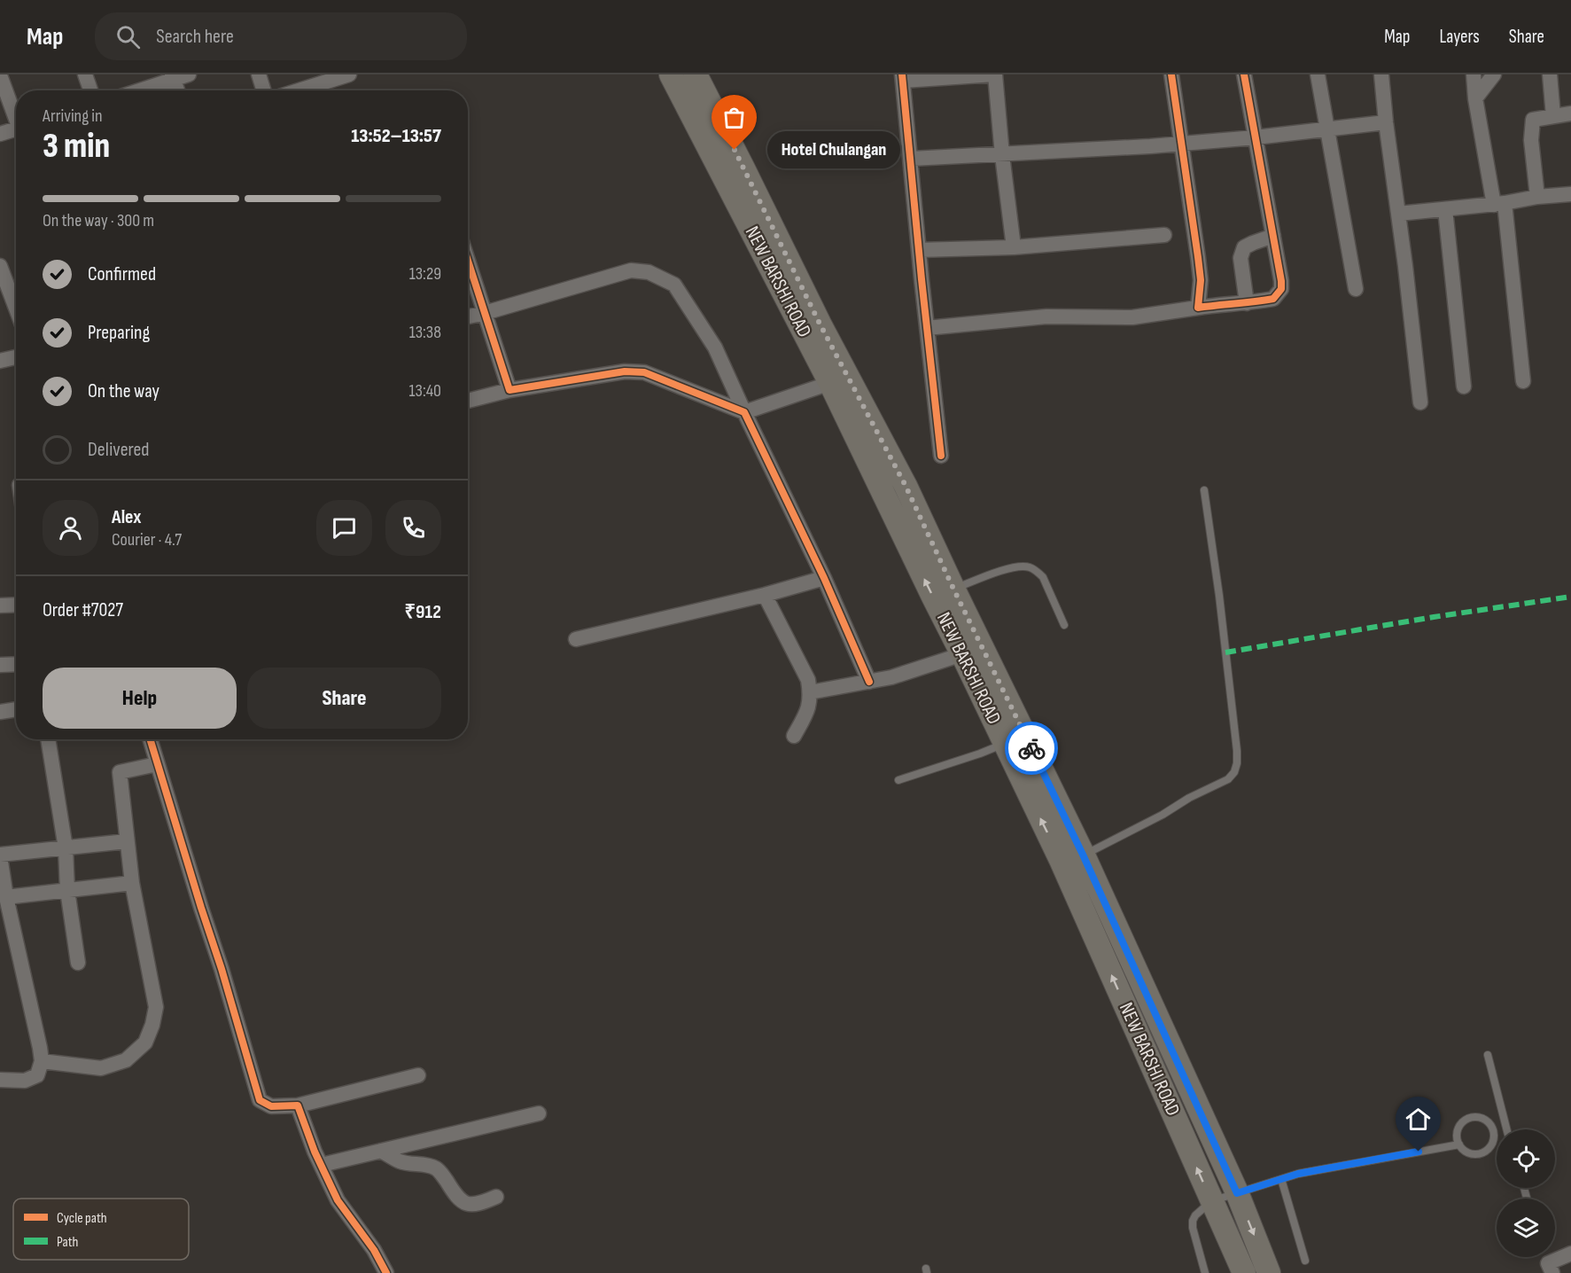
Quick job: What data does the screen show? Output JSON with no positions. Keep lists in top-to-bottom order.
{
  "streets": {
    "main road": ["NEW BARSHI ROAD"]
  },
  "places": ["Hotel Chulangan"],
  "legend": ["Cycle path", "Path"],
  "page": {
    "header": "Map",
    "search": "Search here",
    "nav": ["Map", "Layers", "Share"],
    "heading": ["3 min", "Arriving in", "13:52–13:57"],
    "panel": [
      "Alex",
      "Courier · 4.7",
      "Order #7027",
      "₹912"
    ],
    "bubble": "Hotel Chulangan",
    "bar": "On the way · 300 m",
    "list": [
      ["Confirmed", "13:29"],
      ["Preparing", "13:38"],
      ["On the way", "13:40"],
      "Delivered"
    ],
    "buttons": ["Help", "Share"]
  }
}
